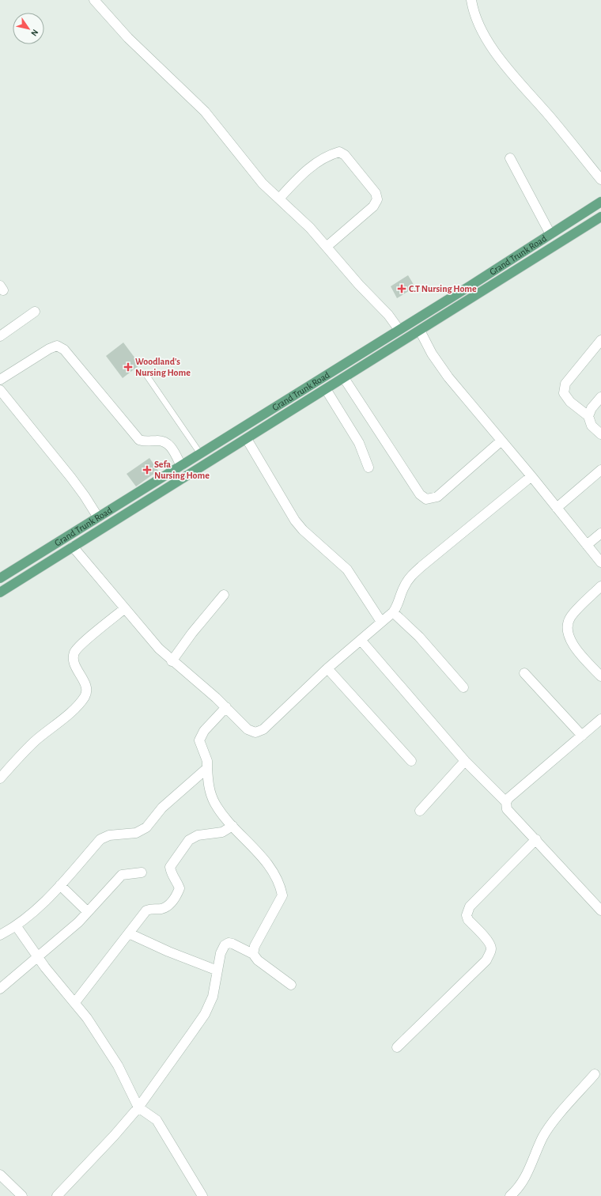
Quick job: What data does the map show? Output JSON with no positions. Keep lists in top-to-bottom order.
{
  "streets": {
    "main road": ["Grand Trunk Road"]
  },
  "places": {
    "health": ["C.T Nursing Home", "Woodland's Nursing Home", "Sefa Nursing Home"]
  },
  "north": "bottom right"
}
